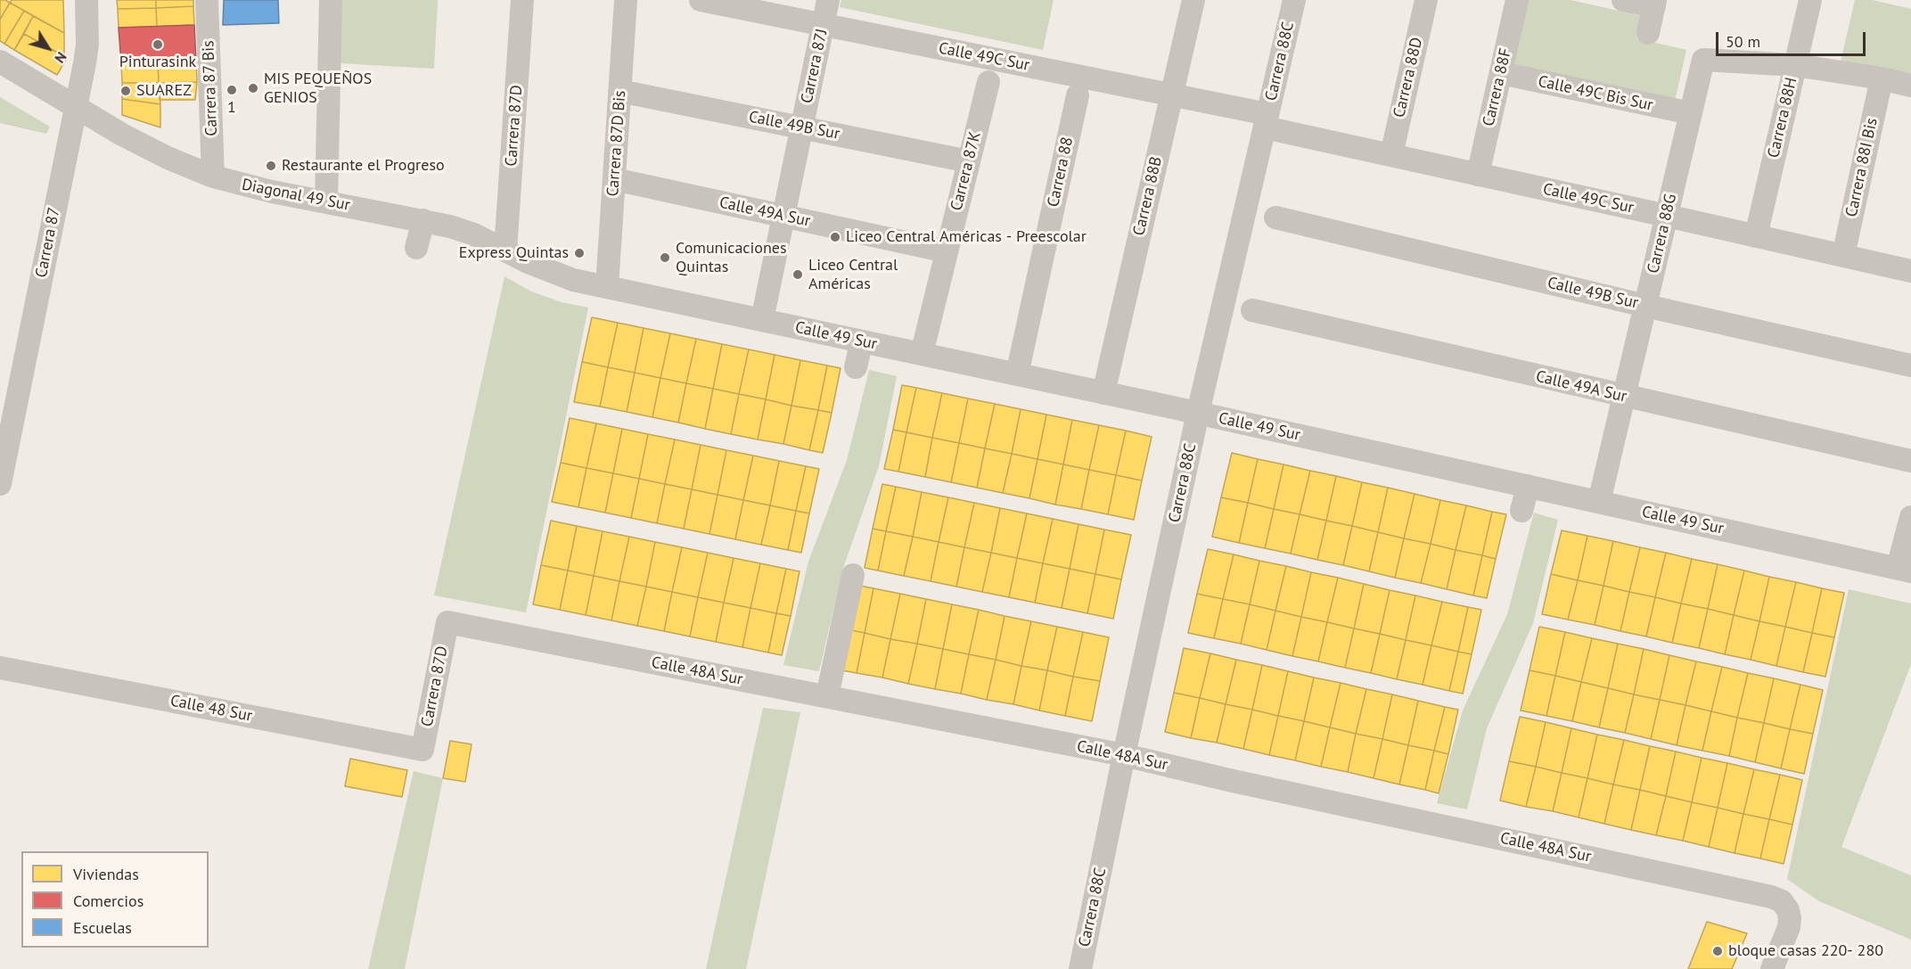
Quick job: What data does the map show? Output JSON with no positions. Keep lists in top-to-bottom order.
{
  "streets": {
    "street": [
      "Calle 49C Sur",
      "Carrera 88C",
      "Carrera 87J",
      "Carrera 88D",
      "Carrera 88F",
      "Carrera 87 Bis",
      "Calle 49C Bis Sur",
      "Carrera 88H",
      "Carrera 87D",
      "Calle 49B Sur",
      "Carrera 87D Bis",
      "Carrera 88I Bis",
      "Carrera 87K",
      "Carrera 88",
      "Diagonal 49 Sur",
      "Carrera 88B",
      "Calle 49A Sur",
      "Carrera 88G",
      "Carrera 87",
      "Calle 49 Sur",
      "Calle 48A Sur",
      "Calle 48 Sur"
    ]
  },
  "crossings": [
    ["Calle 49C Sur", "Carrera 88C"],
    ["Calle 49C Sur", "Carrera 87J"],
    ["Calle 49C Sur", "Carrera 88D"],
    ["Calle 49C Sur", "Carrera 88F"],
    ["Calle 49C Sur", "Carrera 88H"],
    ["Calle 49C Sur", "Carrera 88I Bis"],
    ["Calle 49C Sur", "Carrera 88B"],
    ["Calle 49C Sur", "Carrera 88G"],
    ["Carrera 88C", "Calle 49 Sur"],
    ["Carrera 88C", "Calle 48A Sur"],
    ["Carrera 87J", "Calle 49B Sur"],
    ["Carrera 87J", "Calle 49A Sur"],
    ["Carrera 87J", "Calle 49 Sur"],
    ["Carrera 88F", "Calle 49C Bis Sur"],
    ["Carrera 87 Bis", "Diagonal 49 Sur"],
    ["Calle 49C Bis Sur", "Carrera 88G"],
    ["Carrera 88H", "Carrera 88G"],
    ["Carrera 87D", "Diagonal 49 Sur"],
    ["Carrera 87D", "Calle 48A Sur"],
    ["Carrera 87D", "Calle 48 Sur"],
    ["Calle 49B Sur", "Carrera 87D Bis"],
    ["Calle 49B Sur", "Carrera 87K"],
    ["Calle 49B Sur", "Carrera 88G"],
    ["Carrera 87D Bis", "Diagonal 49 Sur"],
    ["Carrera 87D Bis", "Calle 49A Sur"],
    ["Carrera 87D Bis", "Calle 49 Sur"],
    ["Carrera 87K", "Calle 49A Sur"],
    ["Carrera 87K", "Calle 49 Sur"],
    ["Carrera 88", "Calle 49 Sur"],
    ["Diagonal 49 Sur", "Carrera 87"],
    ["Diagonal 49 Sur", "Calle 49 Sur"],
    ["Carrera 88B", "Calle 49 Sur"],
    ["Calle 49A Sur", "Carrera 88G"],
    ["Carrera 88G", "Calle 49 Sur"]
  ],
  "places": [
    "Pinturasink",
    "MIS PEQUEÑOS GENIOS",
    "1",
    "SUAREZ",
    "Restaurante el Progreso",
    "Liceo Central Américas - Preescolar",
    "Express Quintas",
    "Comunicaciones Quintas",
    "Liceo Central Américas",
    "bloque casas 220- 280"
  ],
  "legend": ["Viviendas", "Comercios", "Escuelas"],
  "scale_bar": "50 m",
  "north": "bottom right"
}
